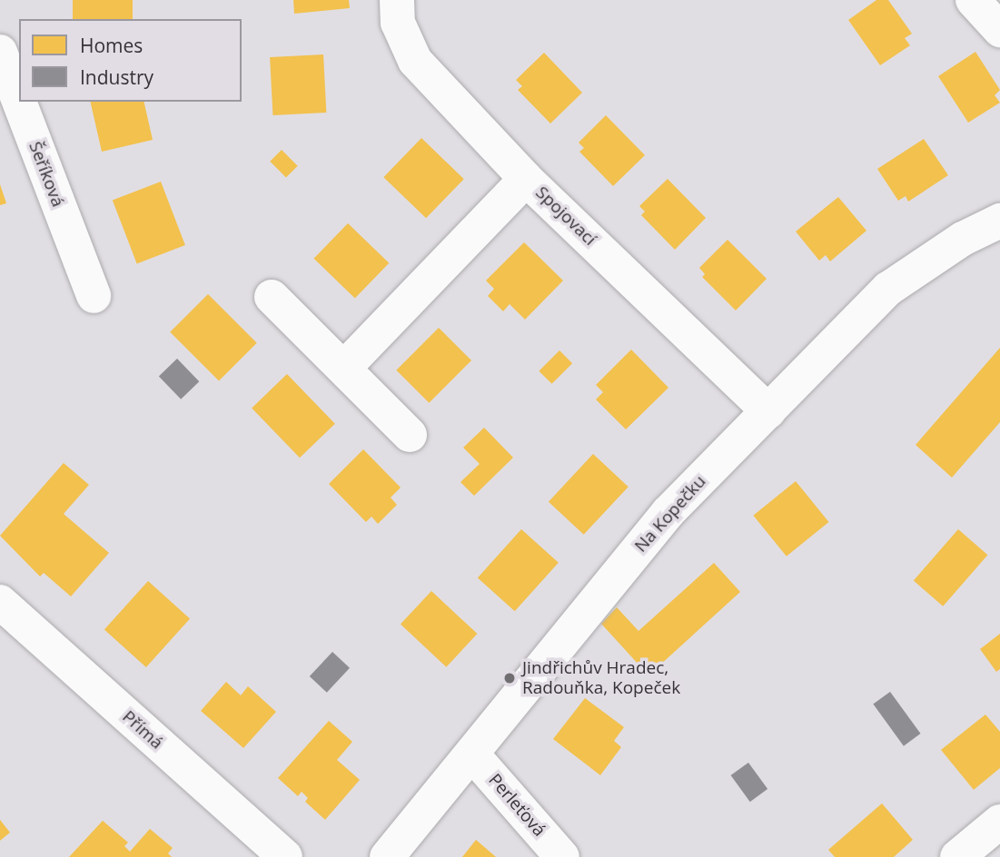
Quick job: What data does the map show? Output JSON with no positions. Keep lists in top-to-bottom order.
{
  "streets": {
    "street": [
      "Šeříková",
      "Spojovací",
      "Na Kopečku",
      "Přímá",
      "Perleťová"
    ]
  },
  "crossings": [
    ["Spojovací", "Na Kopečku"],
    ["Na Kopečku", "Perleťová"]
  ],
  "places": ["Jindřichův Hradec, Radouňka, Kopeček"],
  "legend": ["Homes", "Industry"]
}
